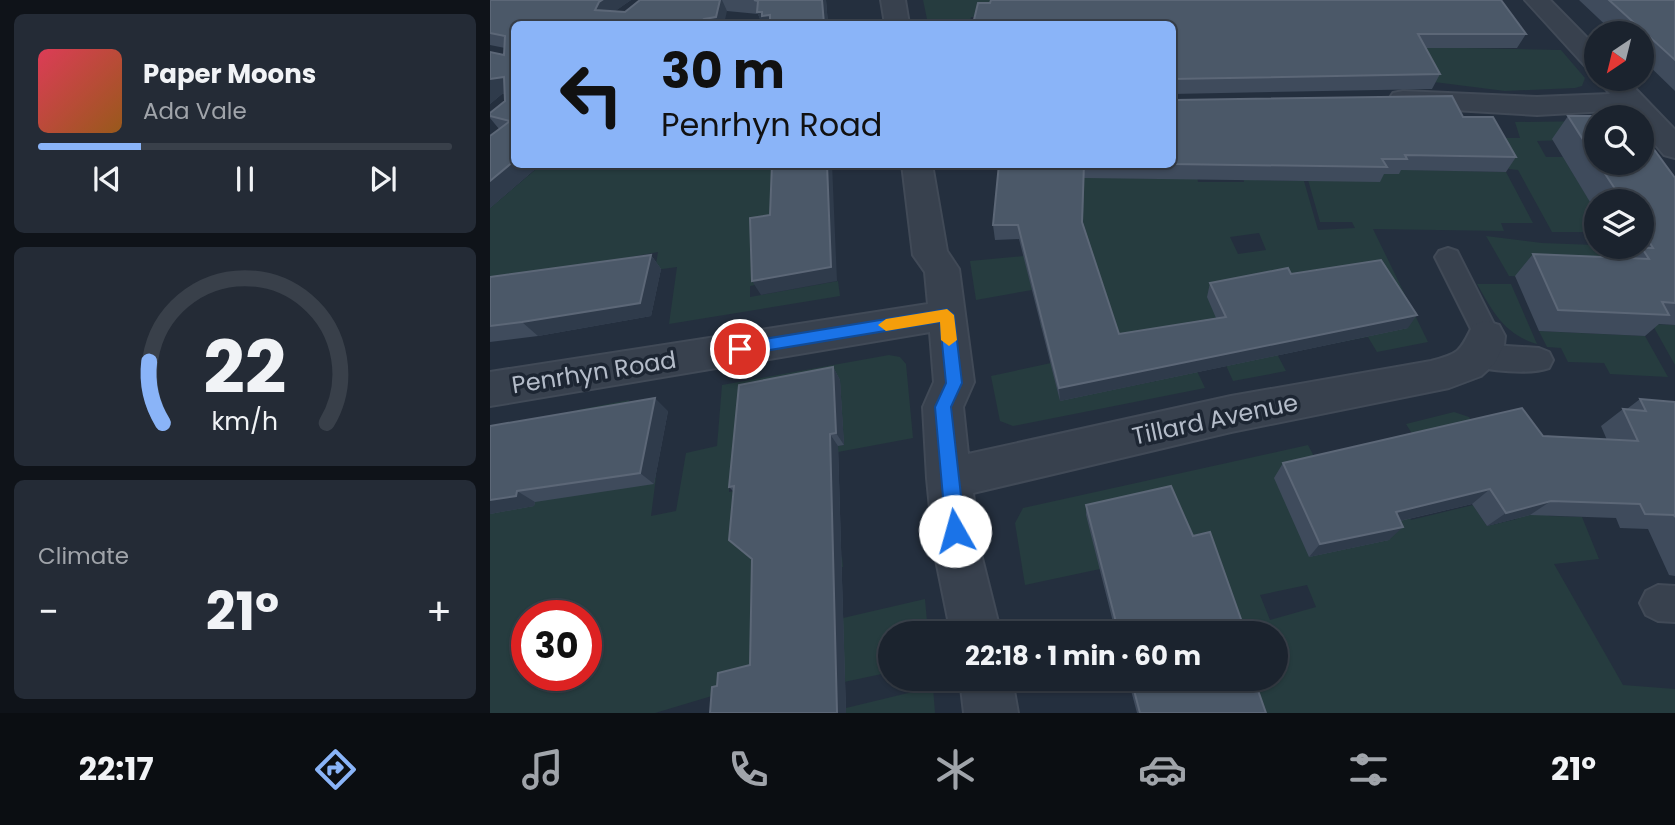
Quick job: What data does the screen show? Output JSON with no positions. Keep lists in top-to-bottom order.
{
  "streets": {
    "street": ["Penrhyn Road", "Tillard Avenue"]
  },
  "north": "bottom left",
  "page": {
    "turn": ["30 m", "Penrhyn Road"],
    "song": ["Paper Moons", "Ada Vale"],
    "tile": "Climate",
    "heat": ["−", "21°", "+"],
    "limit": "30",
    "trip": "22:18 · 1 min · 60 m",
    "tabs": ["22:17", "21°"],
    "gauge": ["22", "km/h"]
  }
}
